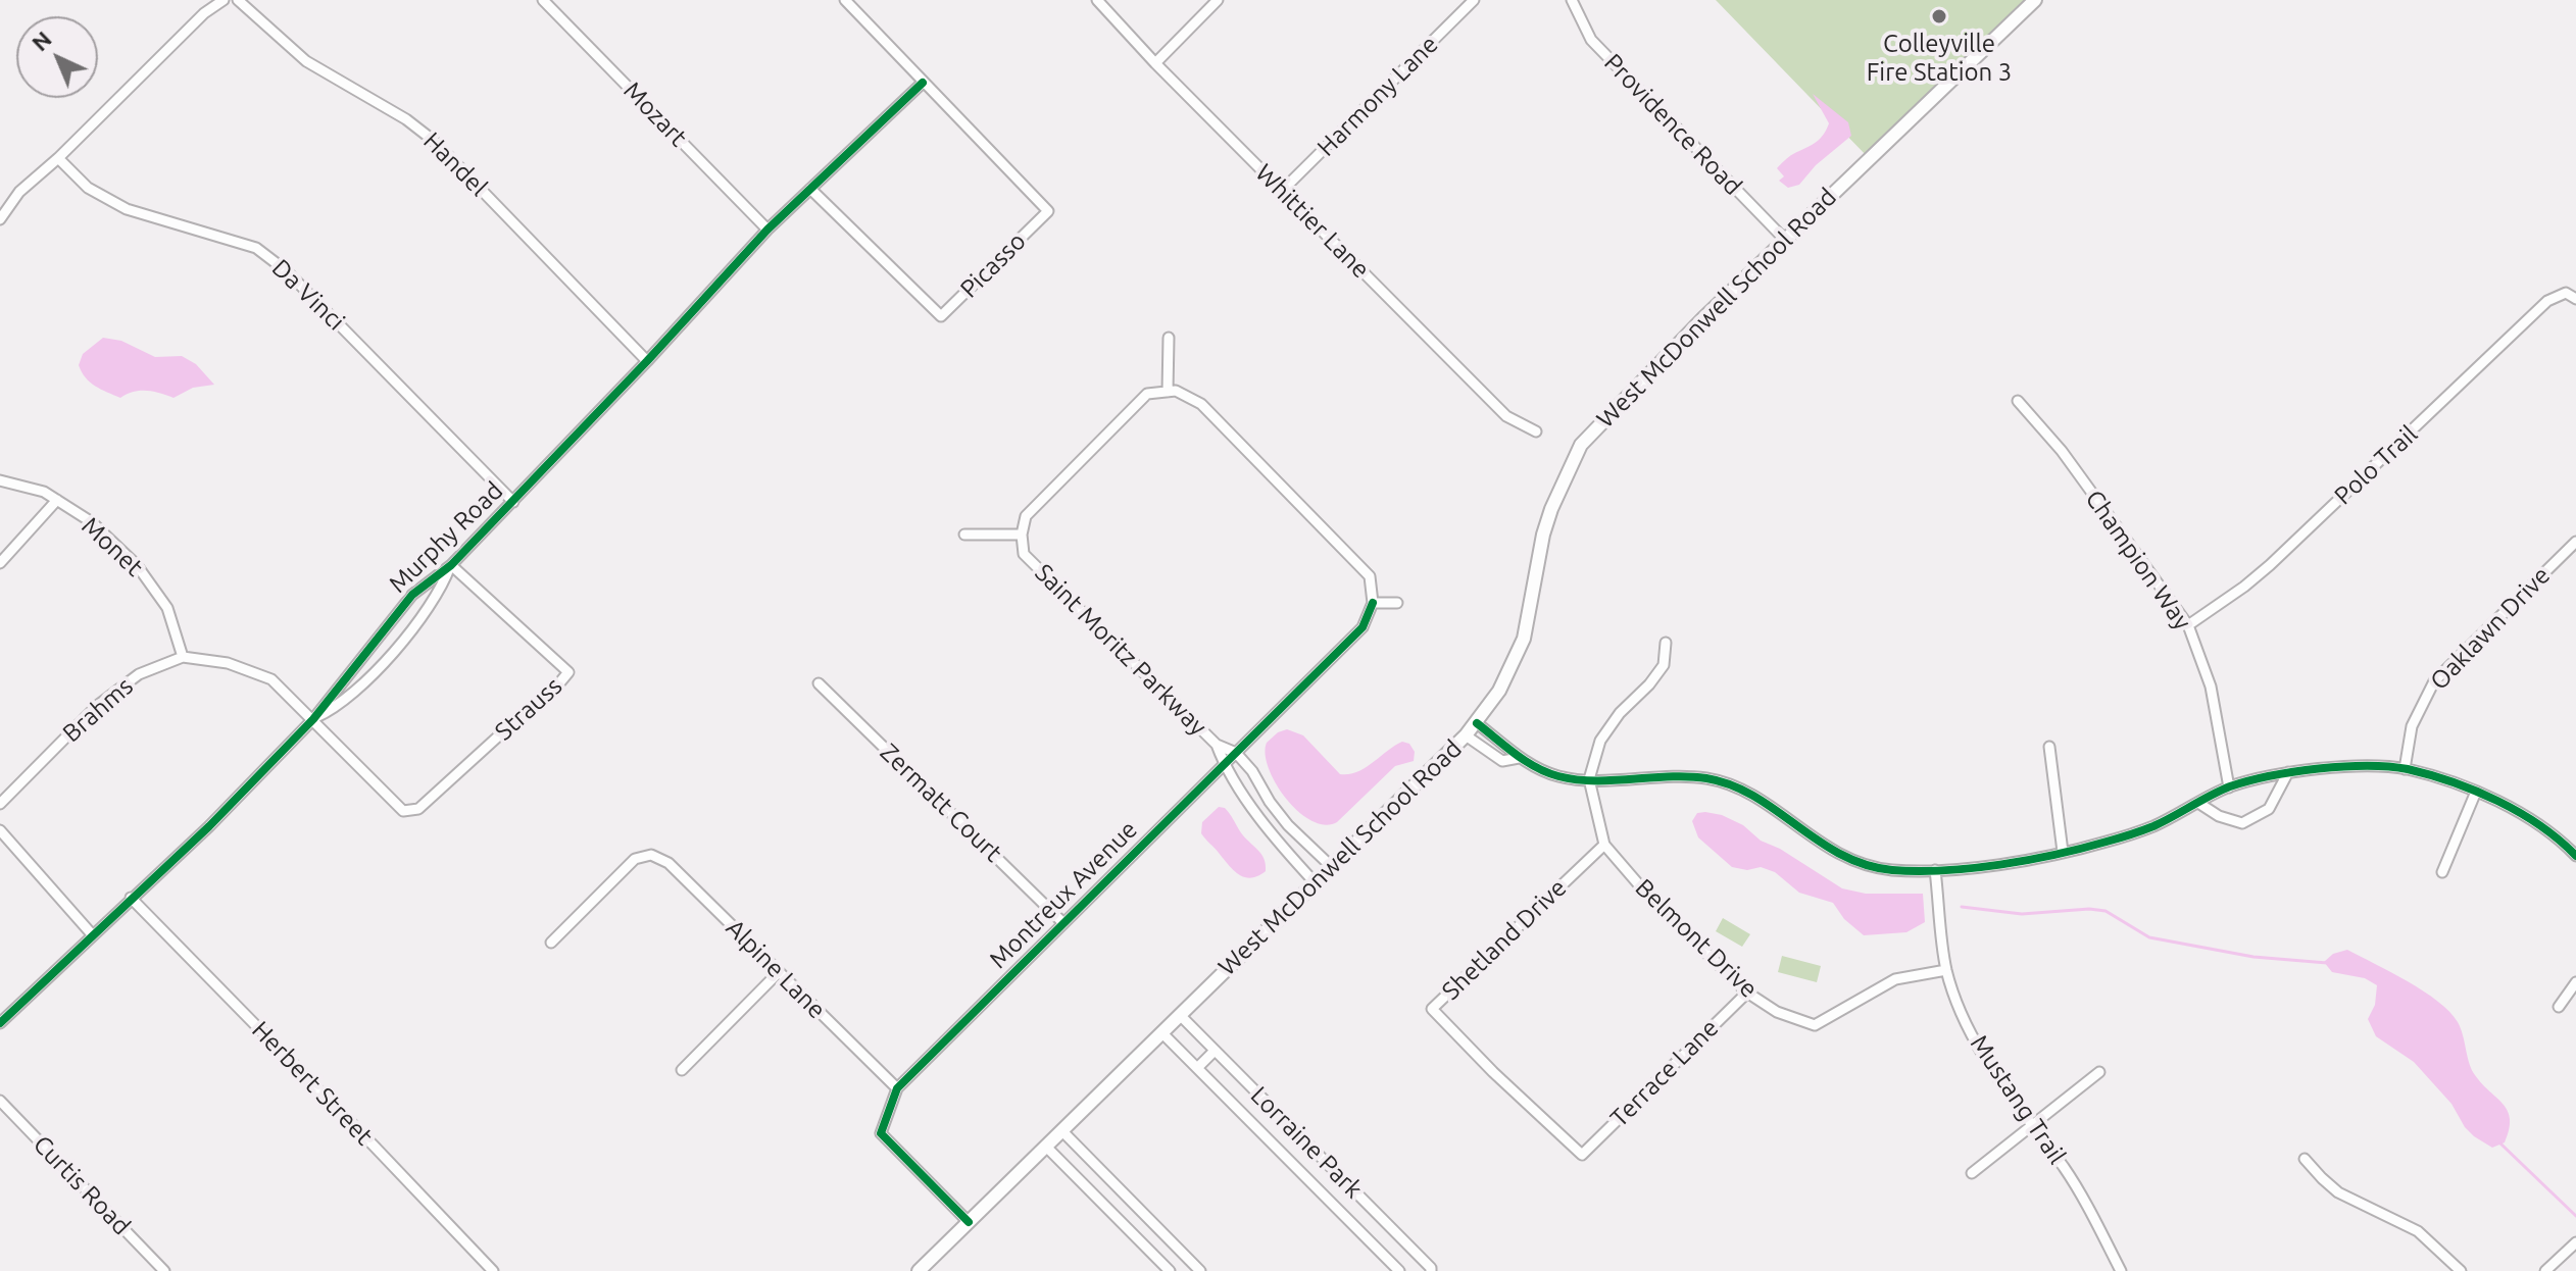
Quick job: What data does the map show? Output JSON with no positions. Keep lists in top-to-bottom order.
{
  "streets": {
    "main road": ["West McDonwell School Road"],
    "street": [
      "Harmony Lane",
      "Mozart",
      "Providence Road",
      "Handel",
      "Whittier Lane",
      "Picasso",
      "Da Vinci",
      "Polo Trail",
      "Murphy Road",
      "Monet",
      "Champion Way",
      "Oaklawn Drive",
      "Saint Moritz Parkway",
      "Strauss",
      "Brahms",
      "Zermatt Court",
      "Montreux Avenue",
      "Belmont Drive",
      "Shetland Drive",
      "Alpine Lane",
      "Terrace Lane",
      "Herbert Street",
      "Mustang Trail",
      "Lorraine Park",
      "Curtis Road"
    ]
  },
  "crossings": [
    ["Harmony Lane", "Whittier Lane"],
    ["Mozart", "Murphy Road"],
    ["Providence Road", "West McDonwell School Road"],
    ["Handel", "Murphy Road"],
    ["Picasso", "Murphy Road"],
    ["Da Vinci", "Murphy Road"],
    ["West McDonwell School Road", "Saint Moritz Parkway"],
    ["West McDonwell School Road", "Montreux Avenue"],
    ["West McDonwell School Road", "Lorraine Park"],
    ["Polo Trail", "Champion Way"],
    ["Murphy Road", "Strauss"],
    ["Murphy Road", "Brahms"],
    ["Murphy Road", "Herbert Street"],
    ["Monet", "Brahms"],
    ["Saint Moritz Parkway", "Montreux Avenue"],
    ["Strauss", "Brahms"],
    ["Zermatt Court", "Montreux Avenue"],
    ["Montreux Avenue", "Alpine Lane"],
    ["Belmont Drive", "Shetland Drive"],
    ["Belmont Drive", "Terrace Lane"],
    ["Belmont Drive", "Mustang Trail"],
    ["Shetland Drive", "Terrace Lane"]
  ],
  "places": ["Colleyville Fire Station 3"],
  "north": "top left"
}
